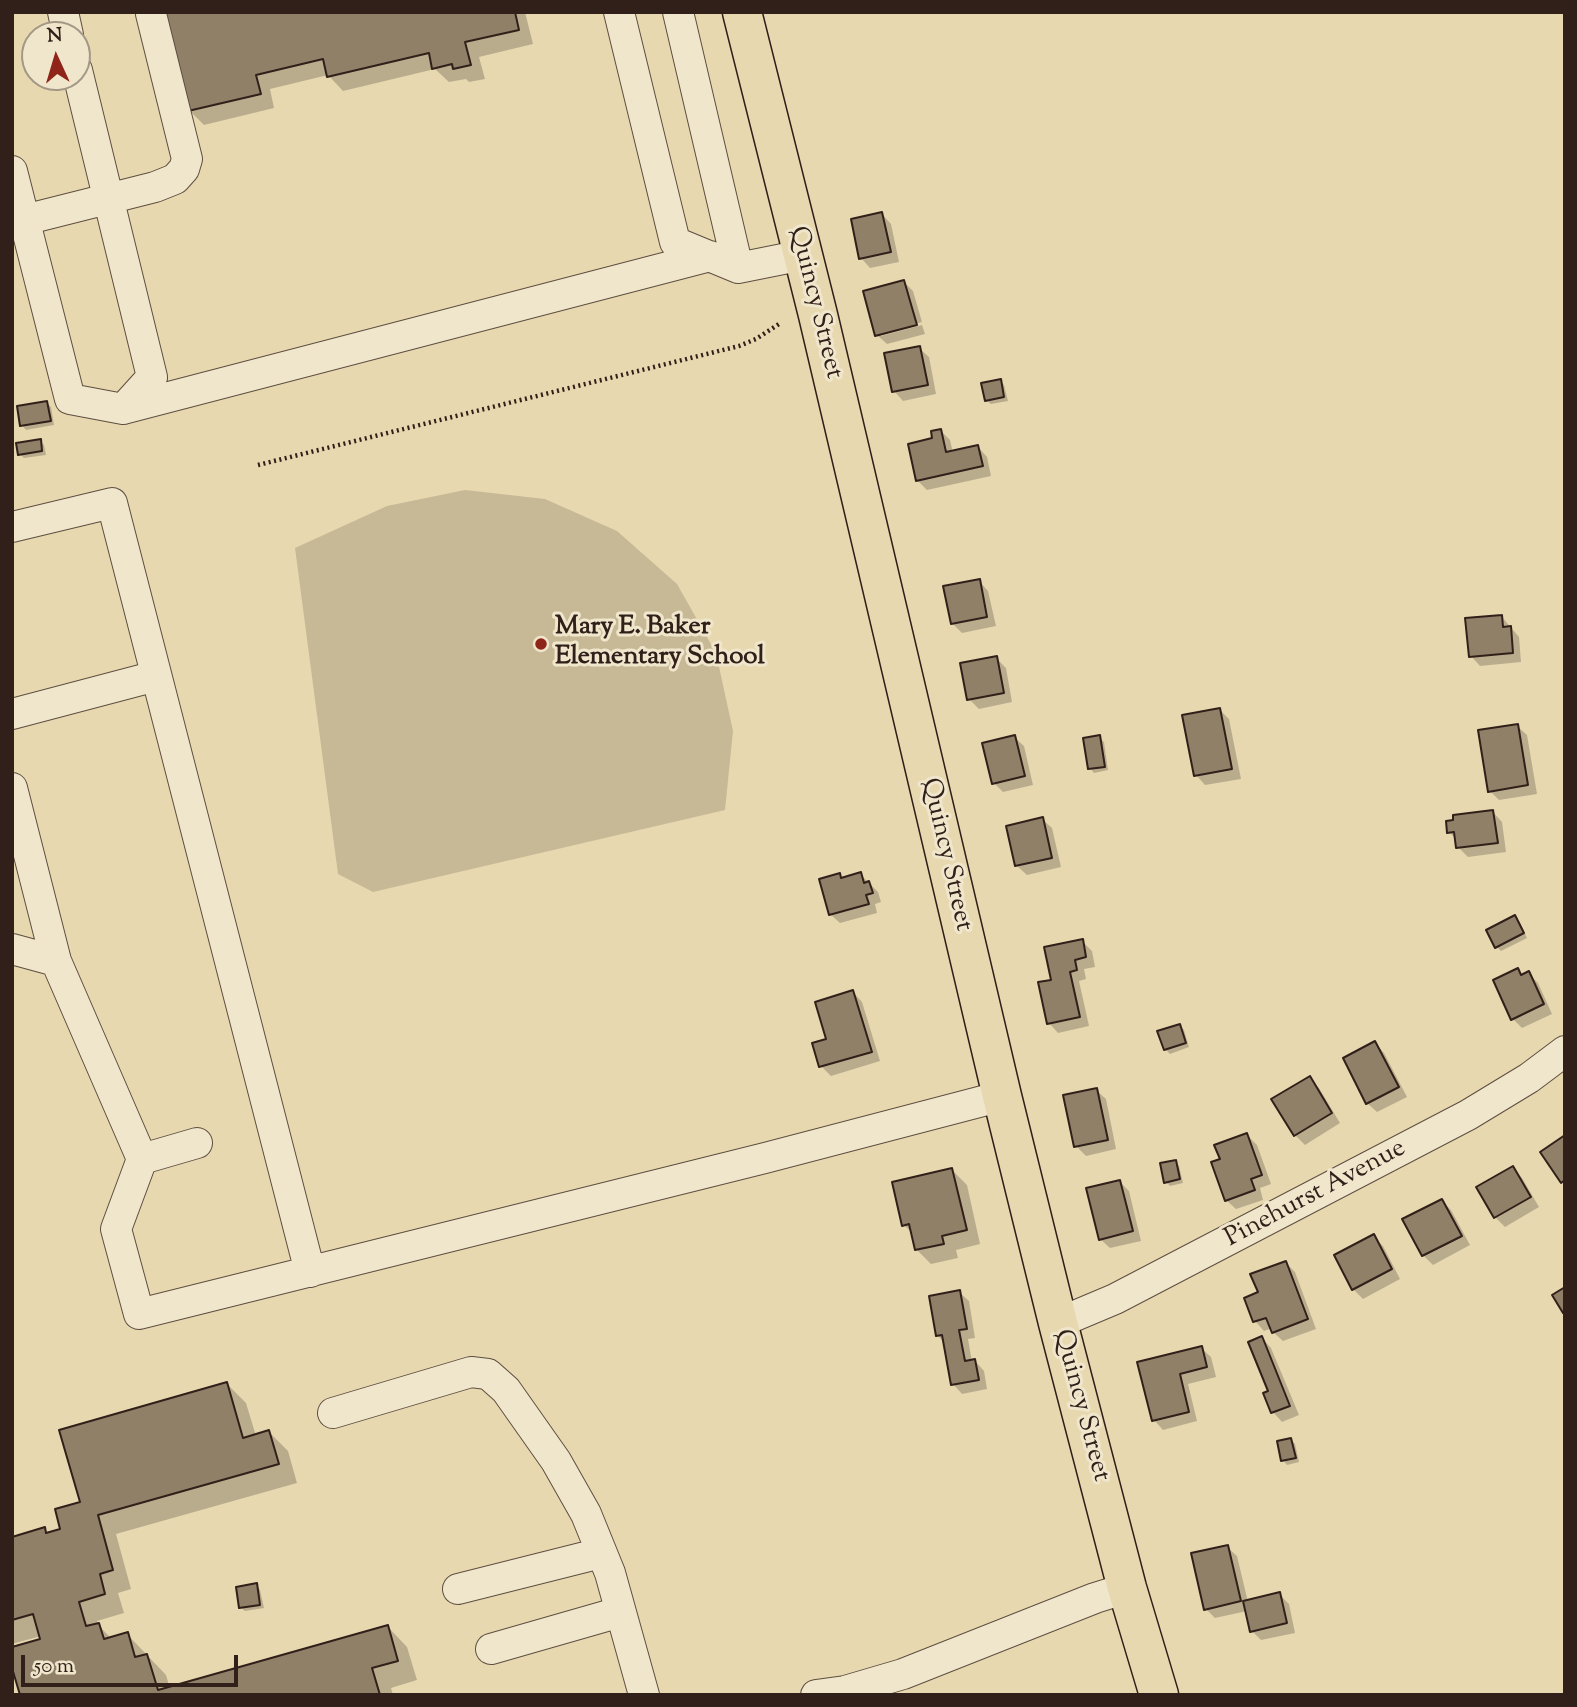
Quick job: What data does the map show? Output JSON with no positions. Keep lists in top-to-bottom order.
{
  "streets": {
    "main road": ["Quincy Street"],
    "street": ["Pinehurst Avenue"]
  },
  "crossings": [
    ["Quincy Street", "Pinehurst Avenue"]
  ],
  "places": ["Mary E. Baker Elementary School"],
  "scale_bar": "50 m",
  "north": "top"
}
